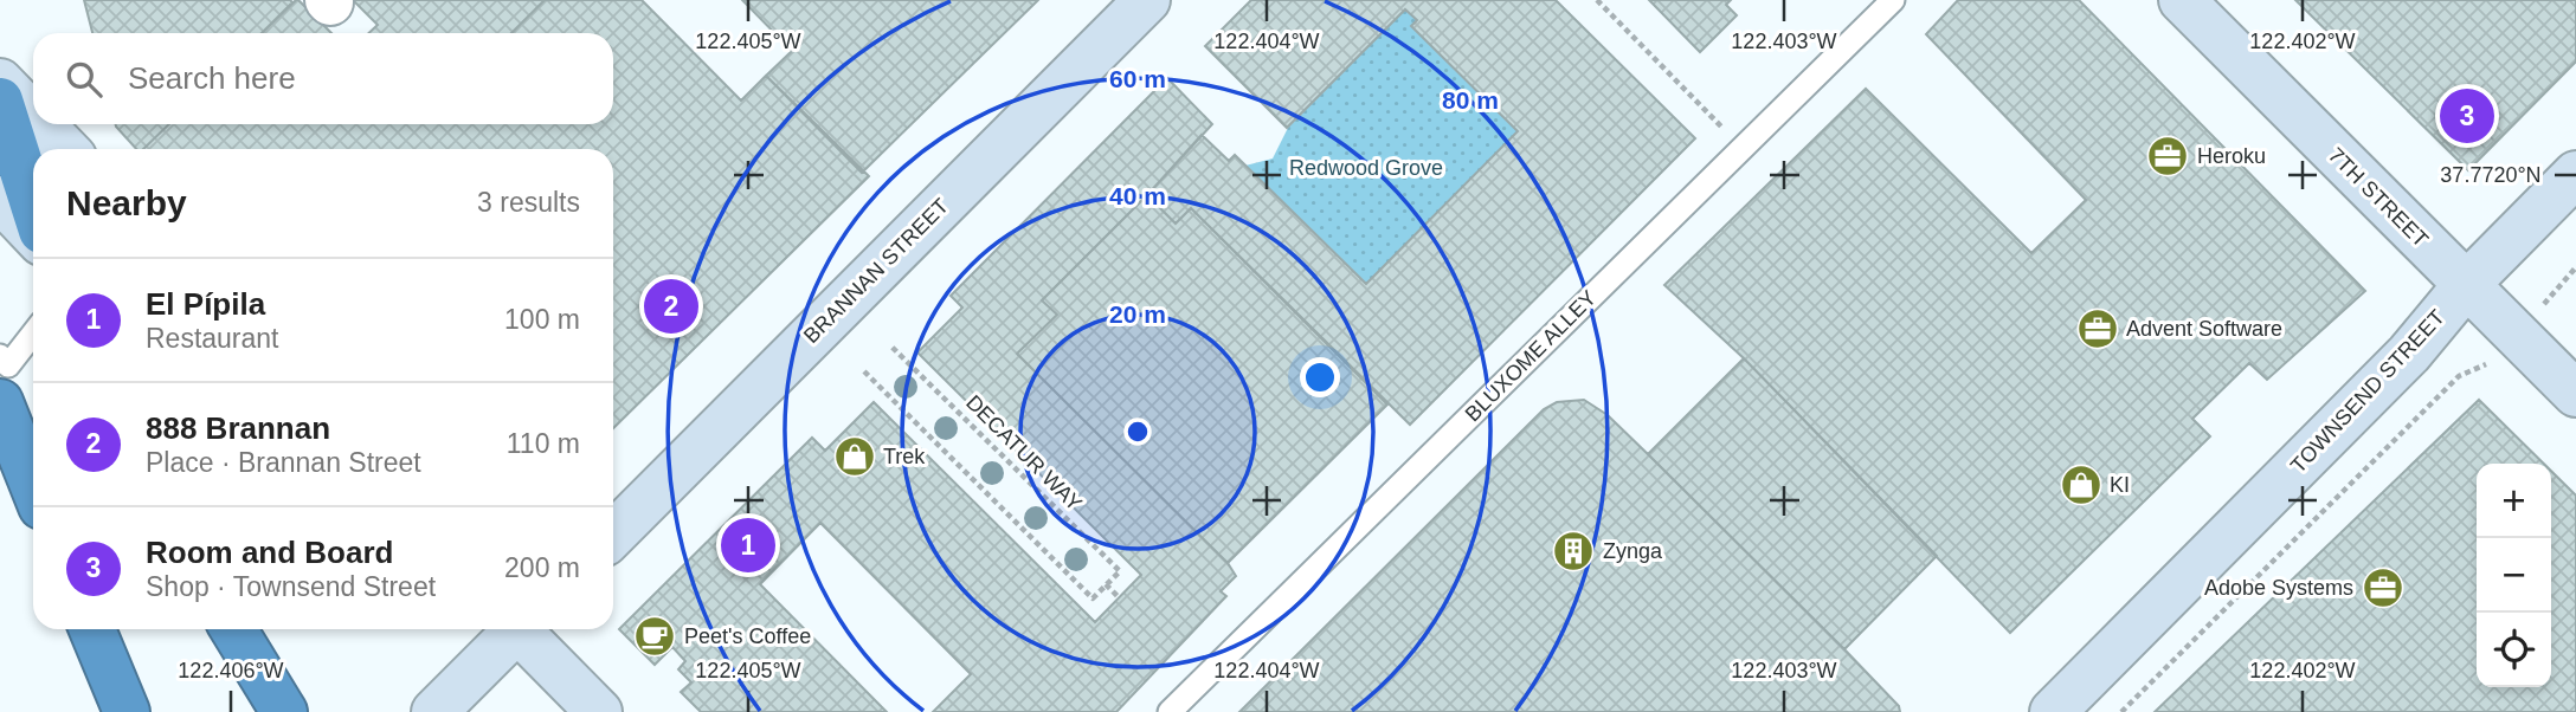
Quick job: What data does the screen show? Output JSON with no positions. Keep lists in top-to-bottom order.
{
  "streets": {
    "main road": ["7TH STREET", "BRANNAN STREET", "TOWNSEND STREET"],
    "lane": ["BLUXOME ALLEY"],
    "path": ["DECATUR WAY"]
  },
  "crossings": [
    ["7TH STREET", "TOWNSEND STREET"]
  ],
  "parks": ["Redwood Grove"],
  "places": {
    "office": ["Heroku", "Advent Software", "Adobe Systems"],
    "shop": ["Trek", "KI"],
    "building": ["Zynga"],
    "cafe": ["Peet's Coffee"]
  },
  "page": {
    "search": "Search here",
    "pins": ["3", "2", "1"],
    "heading": ["Nearby", "3 results"],
    "list": [
      {
        "mark": "1",
        "name": "El Pípila",
        "note": "Restaurant",
        "value": "100 m"
      },
      {
        "mark": "2",
        "name": "888 Brannan",
        "note": "Place · Brannan Street",
        "value": "110 m"
      },
      {
        "mark": "3",
        "name": "Room and Board",
        "note": "Shop · Townsend Street",
        "value": "200 m"
      }
    ],
    "map_buttons": ["+", "−"]
  },
  "coordinates": [
    "122.405°W",
    "122.404°W",
    "122.403°W",
    "122.402°W",
    "37.7720°N",
    "122.406°W"
  ],
  "rings": [
    "60 m",
    "80 m",
    "40 m",
    "20 m"
  ]
}
